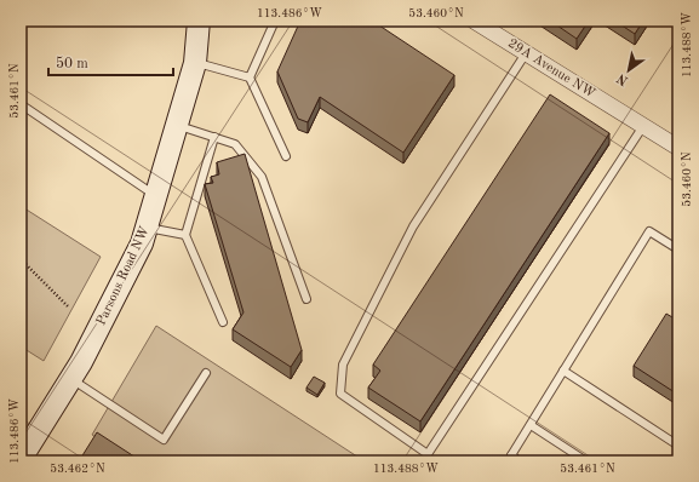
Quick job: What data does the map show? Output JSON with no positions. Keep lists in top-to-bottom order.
{
  "streets": {
    "main road": ["Parsons Road NW"],
    "street": ["29A Avenue NW"]
  },
  "scale_bar": "50 m",
  "north": "bottom left",
  "coordinates": [
    "113.486°W",
    "53.460°N",
    "113.488°W",
    "53.461°N",
    "53.462°N"
  ]
}
